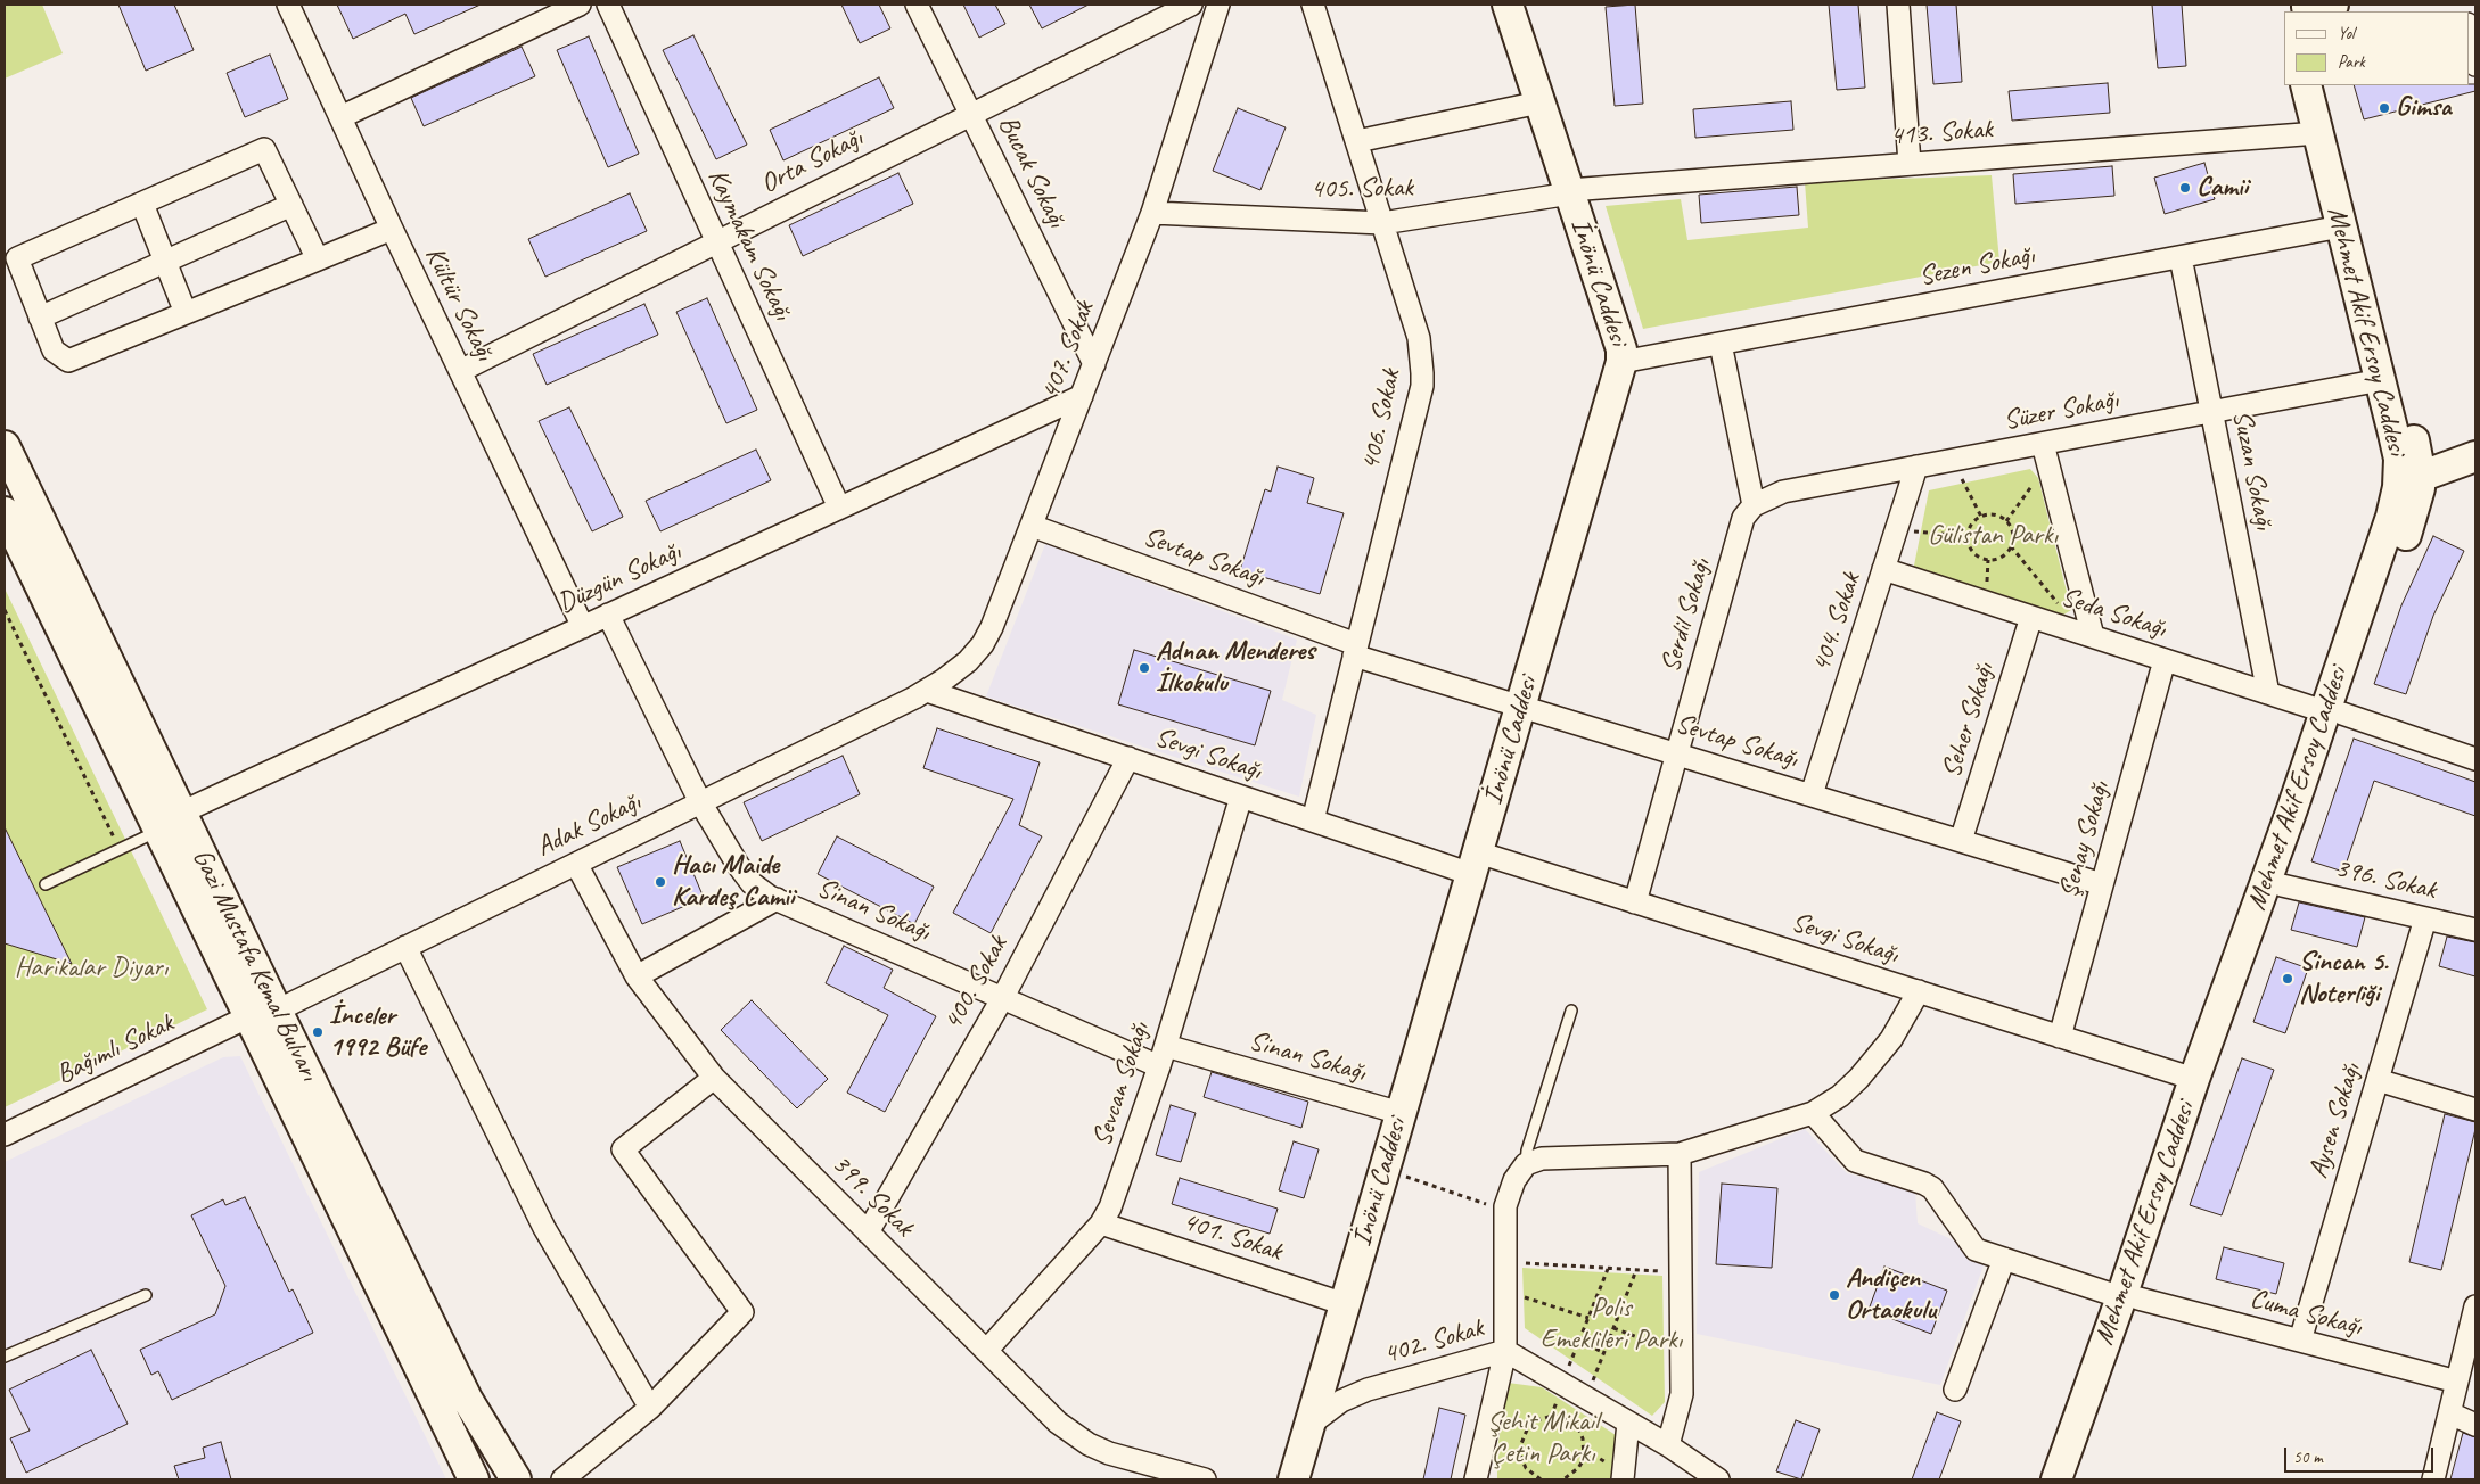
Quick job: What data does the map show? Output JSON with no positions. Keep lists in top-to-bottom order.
{
  "streets": {
    "main road": ["İnönü Caddesi", "Mehmet Akif Ersoy Caddesi", "Gazi Mustafa Kemal Bulvarı"],
    "street": [
      "413. Sokak",
      "Orta Sokağı",
      "Bucak Sokağı",
      "405. Sokak",
      "Kaymakam Sokağı",
      "Sezen Sokağı",
      "Kültür Sokağı",
      "407. Sokak",
      "Süzer Sokağı",
      "406. Sokak",
      "Suzan Sokağı",
      "Sevtap Sokağı",
      "Düzgün Sokağı",
      "Seda Sokağı",
      "Serdil Sokağı",
      "404. Sokak",
      "Seher Sokağı",
      "Sevgi Sokağı",
      "Adak Sokağı",
      "Şenay Sokağı",
      "396. Sokak",
      "Sinan Sokağı",
      "400. Sokak",
      "Bağımlı Sokak",
      "Sevcan Sokağı",
      "Aysen Sokağı",
      "399. Sokak",
      "401. Sokak",
      "Cuma Sokağı",
      "402. Sokak"
    ]
  },
  "crossings": [
    ["413. Sokak", "405. Sokak"],
    ["413. Sokak", "İnönü Caddesi"],
    ["413. Sokak", "Mehmet Akif Ersoy Caddesi"],
    ["Orta Sokağı", "Bucak Sokağı"],
    ["Orta Sokağı", "Kaymakam Sokağı"],
    ["Orta Sokağı", "Kültür Sokağı"],
    ["Bucak Sokağı", "407. Sokak"],
    ["405. Sokak", "İnönü Caddesi"],
    ["405. Sokak", "407. Sokak"],
    ["405. Sokak", "406. Sokak"],
    ["Kaymakam Sokağı", "Düzgün Sokağı"],
    ["Sezen Sokağı", "İnönü Caddesi"],
    ["Sezen Sokağı", "Mehmet Akif Ersoy Caddesi"],
    ["Sezen Sokağı", "Suzan Sokağı"],
    ["İnönü Caddesi", "Sevtap Sokağı"],
    ["İnönü Caddesi", "Sevgi Sokağı"],
    ["İnönü Caddesi", "Sinan Sokağı"],
    ["İnönü Caddesi", "401. Sokak"],
    ["İnönü Caddesi", "402. Sokak"],
    ["Kültür Sokağı", "Düzgün Sokağı"],
    ["Mehmet Akif Ersoy Caddesi", "Süzer Sokağı"],
    ["Mehmet Akif Ersoy Caddesi", "Seda Sokağı"],
    ["Mehmet Akif Ersoy Caddesi", "Sevgi Sokağı"],
    ["Mehmet Akif Ersoy Caddesi", "396. Sokak"],
    ["Mehmet Akif Ersoy Caddesi", "Cuma Sokağı"],
    ["407. Sokak", "Sevtap Sokağı"],
    ["407. Sokak", "Düzgün Sokağı"],
    ["407. Sokak", "Sevgi Sokağı"],
    ["407. Sokak", "Adak Sokağı"],
    ["Süzer Sokağı", "Suzan Sokağı"],
    ["Süzer Sokağı", "Serdil Sokağı"],
    ["Süzer Sokağı", "404. Sokak"],
    ["406. Sokak", "Sevtap Sokağı"],
    ["406. Sokak", "Sevgi Sokağı"],
    ["Suzan Sokağı", "Seda Sokağı"],
    ["Sevtap Sokağı", "Serdil Sokağı"],
    ["Sevtap Sokağı", "404. Sokak"],
    ["Sevtap Sokağı", "Seher Sokağı"],
    ["Sevtap Sokağı", "Şenay Sokağı"],
    ["Düzgün Sokağı", "Sinan Sokağı"],
    ["Düzgün Sokağı", "Gazi Mustafa Kemal Bulvarı"],
    ["Seda Sokağı", "404. Sokak"],
    ["Seda Sokağı", "Seher Sokağı"],
    ["Seda Sokağı", "Şenay Sokağı"],
    ["Serdil Sokağı", "Sevgi Sokağı"],
    ["Sevgi Sokağı", "Adak Sokağı"],
    ["Sevgi Sokağı", "Şenay Sokağı"],
    ["Sevgi Sokağı", "400. Sokak"],
    ["Sevgi Sokağı", "Sevcan Sokağı"],
    ["Adak Sokağı", "Sinan Sokağı"],
    ["Adak Sokağı", "Gazi Mustafa Kemal Bulvarı"],
    ["Adak Sokağı", "Bağımlı Sokak"],
    ["Adak Sokağı", "399. Sokak"],
    ["396. Sokak", "Aysen Sokağı"],
    ["Sinan Sokağı", "400. Sokak"],
    ["Sinan Sokağı", "Sevcan Sokağı"],
    ["Gazi Mustafa Kemal Bulvarı", "Bağımlı Sokak"],
    ["400. Sokak", "399. Sokak"],
    ["Sevcan Sokağı", "399. Sokak"],
    ["Sevcan Sokağı", "401. Sokak"],
    ["Aysen Sokağı", "Cuma Sokağı"]
  ],
  "parks": [
    "Gülistan Parkı",
    "Harikalar Diyarı",
    "Polis Emeklileri Parkı",
    "Şehit Mikail Çetin Parkı"
  ],
  "places": [
    "Gimsa",
    "Camii",
    "Adnan Menderes İlkokulu",
    "Hacı Maide Kardeş Camii",
    "Sincan 5. Noterliği",
    "İnceler 1992 Büfe",
    "Andiçen Ortaokulu"
  ],
  "legend": ["Yol", "Park"],
  "scale_bar": "50 m"
}
